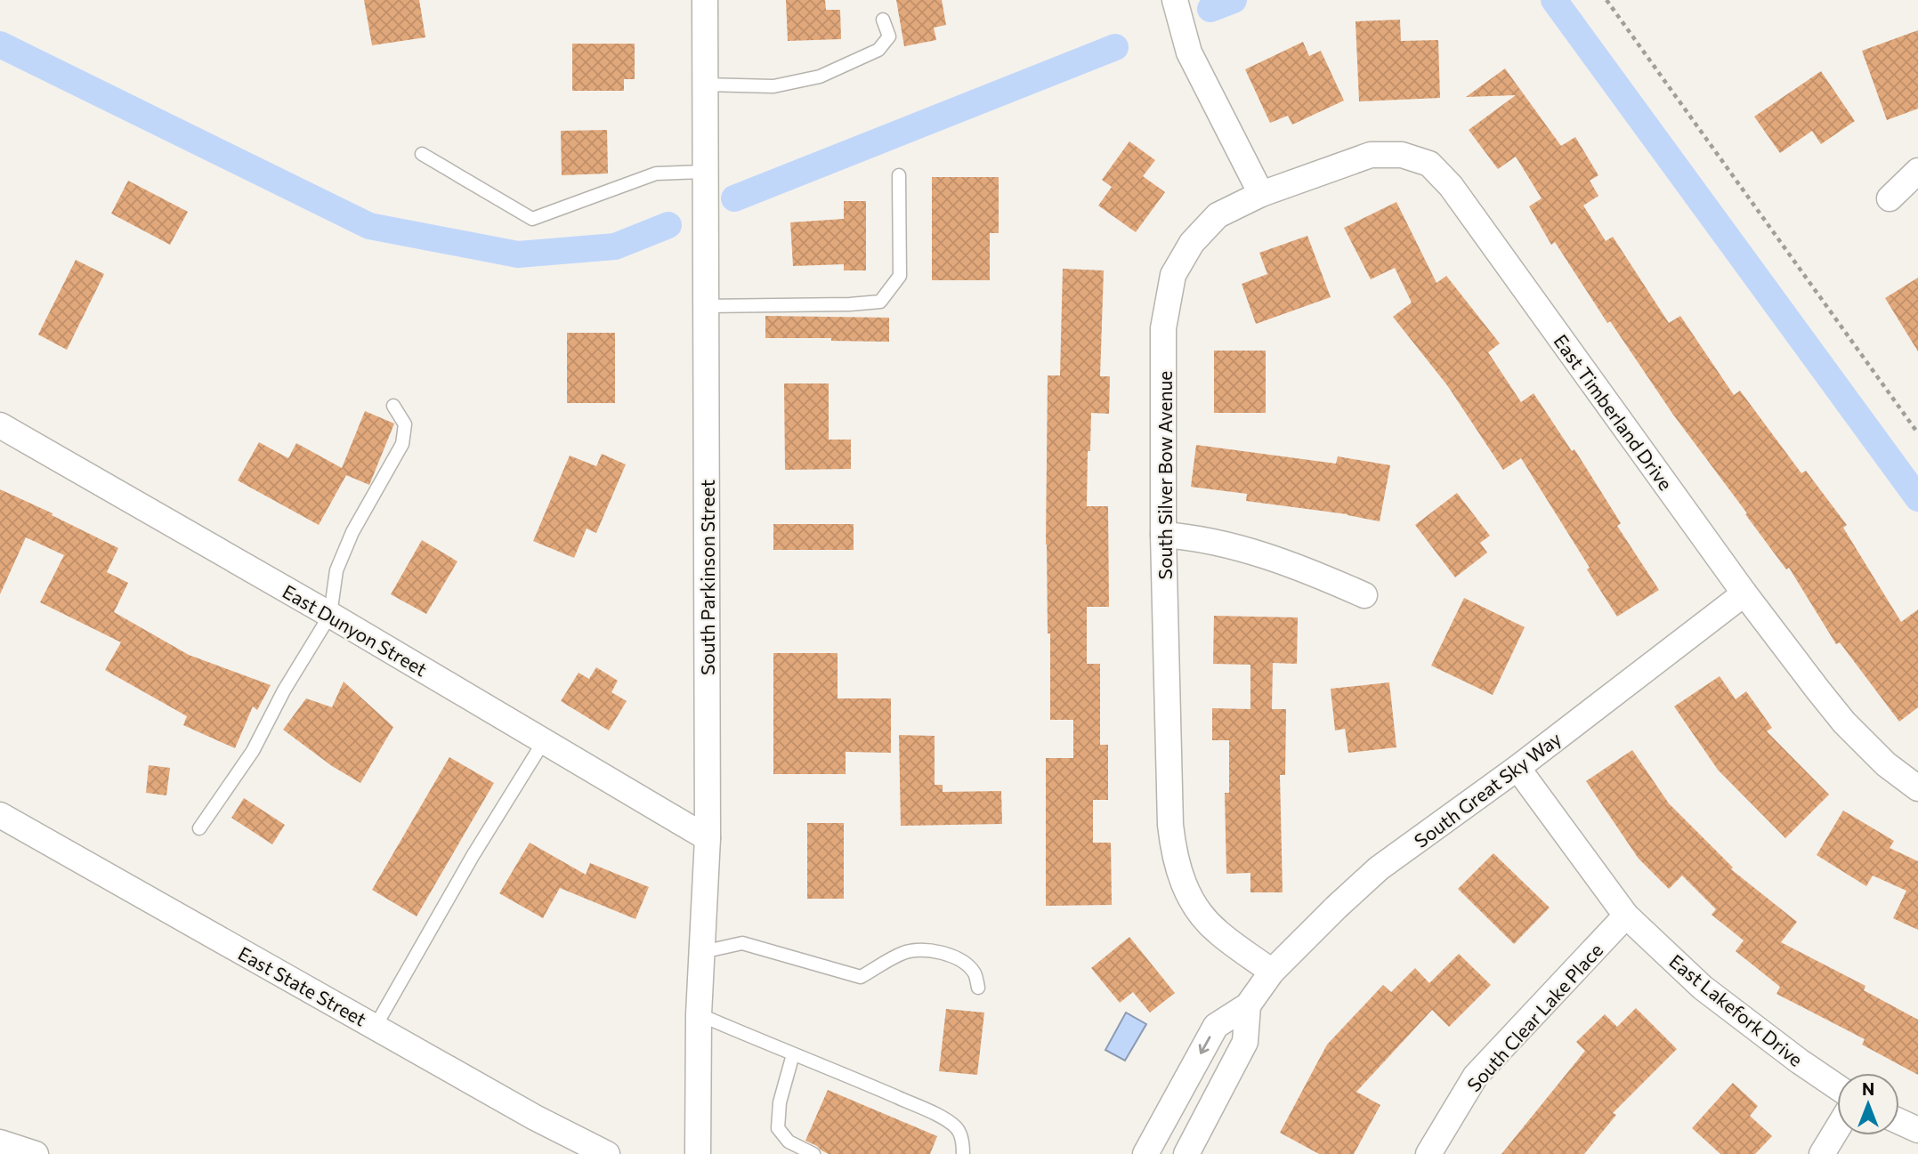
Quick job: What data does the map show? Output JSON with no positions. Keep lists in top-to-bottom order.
{
  "streets": {
    "street": [
      "East Timberland Drive",
      "South Silver Bow Avenue",
      "South Parkinson Street",
      "East Dunyon Street",
      "South Great Sky Way",
      "East State Street",
      "East Lakefork Drive",
      "South Clear Lake Place"
    ]
  },
  "crossings": [
    ["East Timberland Drive", "South Silver Bow Avenue"],
    ["East Timberland Drive", "South Great Sky Way"],
    ["South Silver Bow Avenue", "South Great Sky Way"],
    ["South Parkinson Street", "East Dunyon Street"],
    ["South Great Sky Way", "East Lakefork Drive"],
    ["East Lakefork Drive", "South Clear Lake Place"]
  ],
  "north": "top"
}
